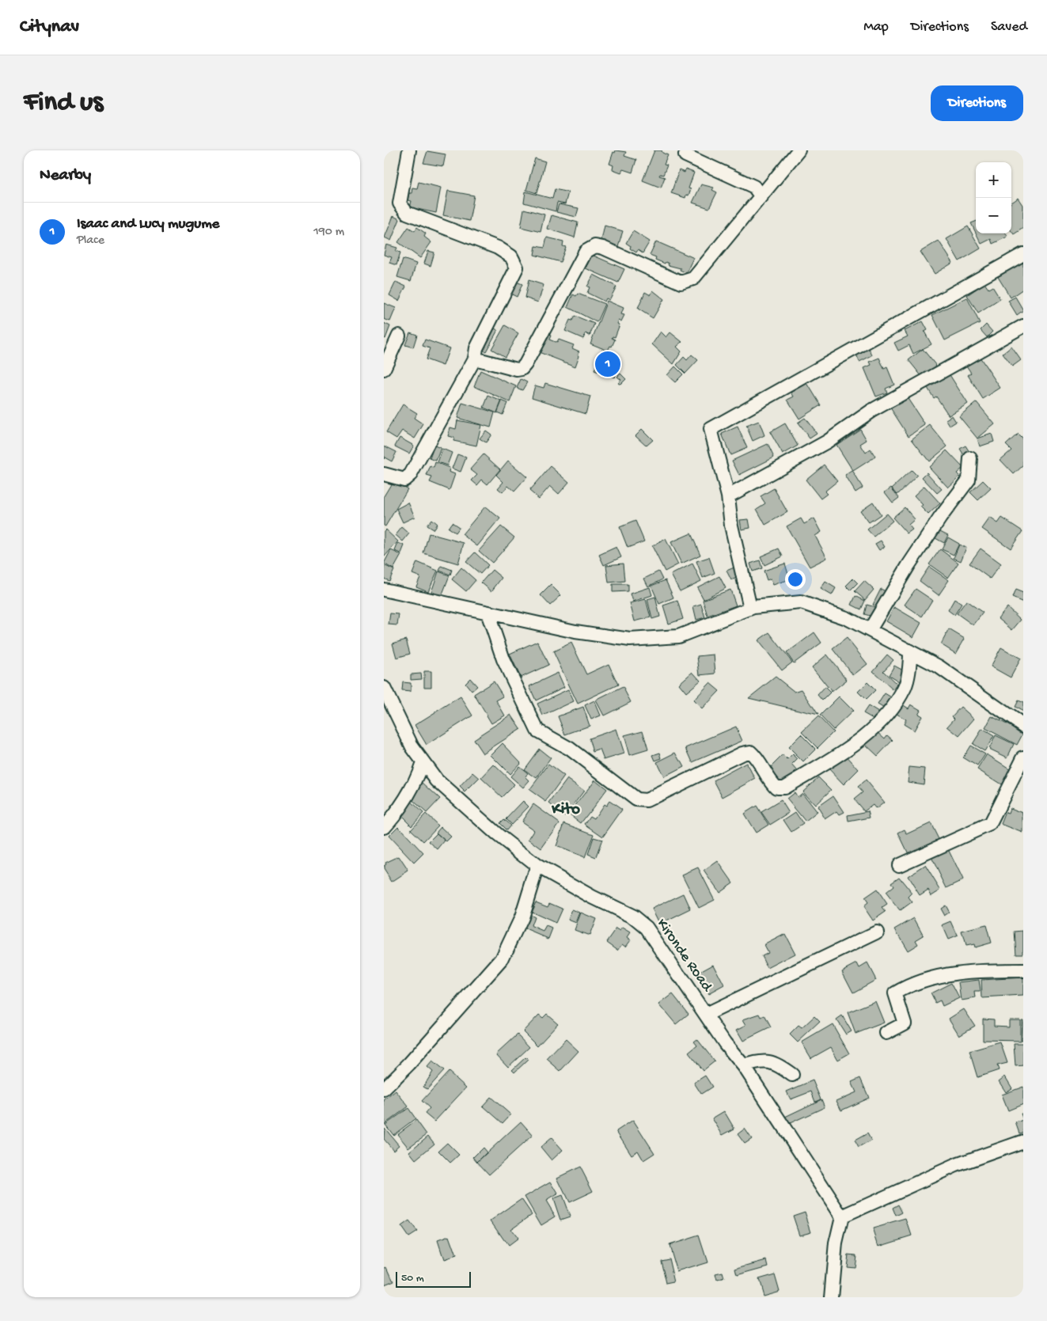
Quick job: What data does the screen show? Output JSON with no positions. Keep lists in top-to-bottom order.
{
  "streets": {
    "street": ["Kironde Road"]
  },
  "districts": ["Kito"],
  "scale_bar": "50 m",
  "page": {
    "header": "Citynav",
    "nav": ["Map", "Directions", "Saved"],
    "buttons": "Directions",
    "title": "Find us",
    "heading": "Nearby",
    "map_buttons": ["+", "−"],
    "list": [
      {
        "mark": "1",
        "name": "Isaac and Lucy mugume",
        "note": "Place",
        "value": "190 m"
      }
    ],
    "pins": "1",
    "scale": "50 m"
  }
}
